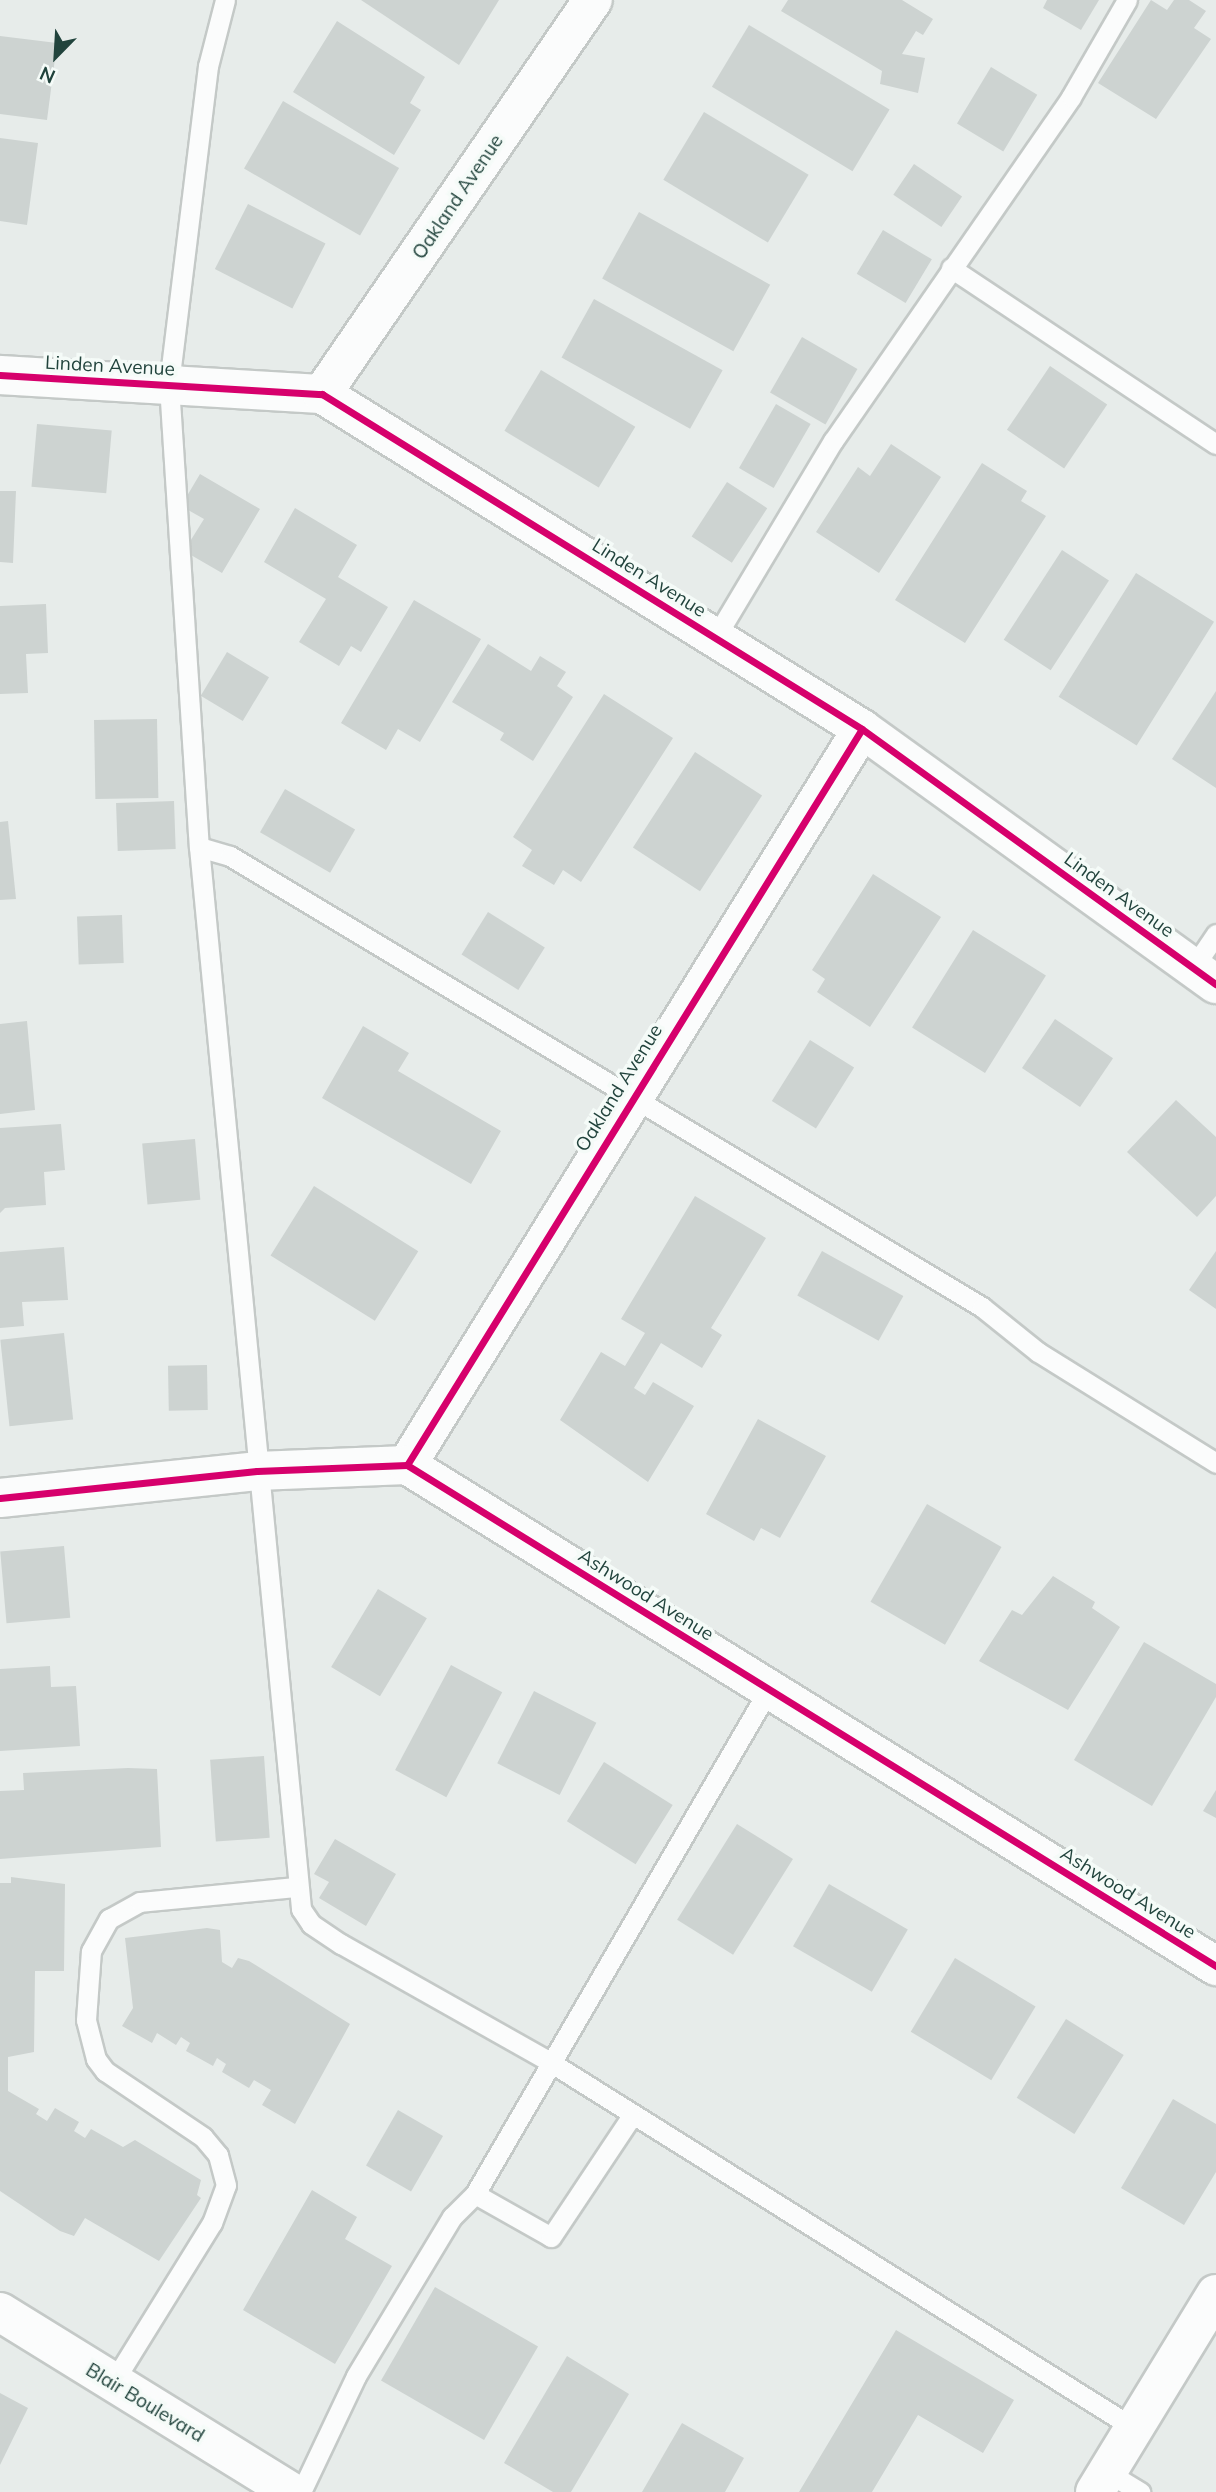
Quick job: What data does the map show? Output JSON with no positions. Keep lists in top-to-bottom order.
{
  "streets": {
    "street": [
      "Oakland Avenue",
      "Linden Avenue",
      "Ashwood Avenue",
      "Blair Boulevard"
    ]
  },
  "crossings": [
    ["Oakland Avenue", "Linden Avenue"],
    ["Oakland Avenue", "Ashwood Avenue"]
  ],
  "north": "bottom left"
}
